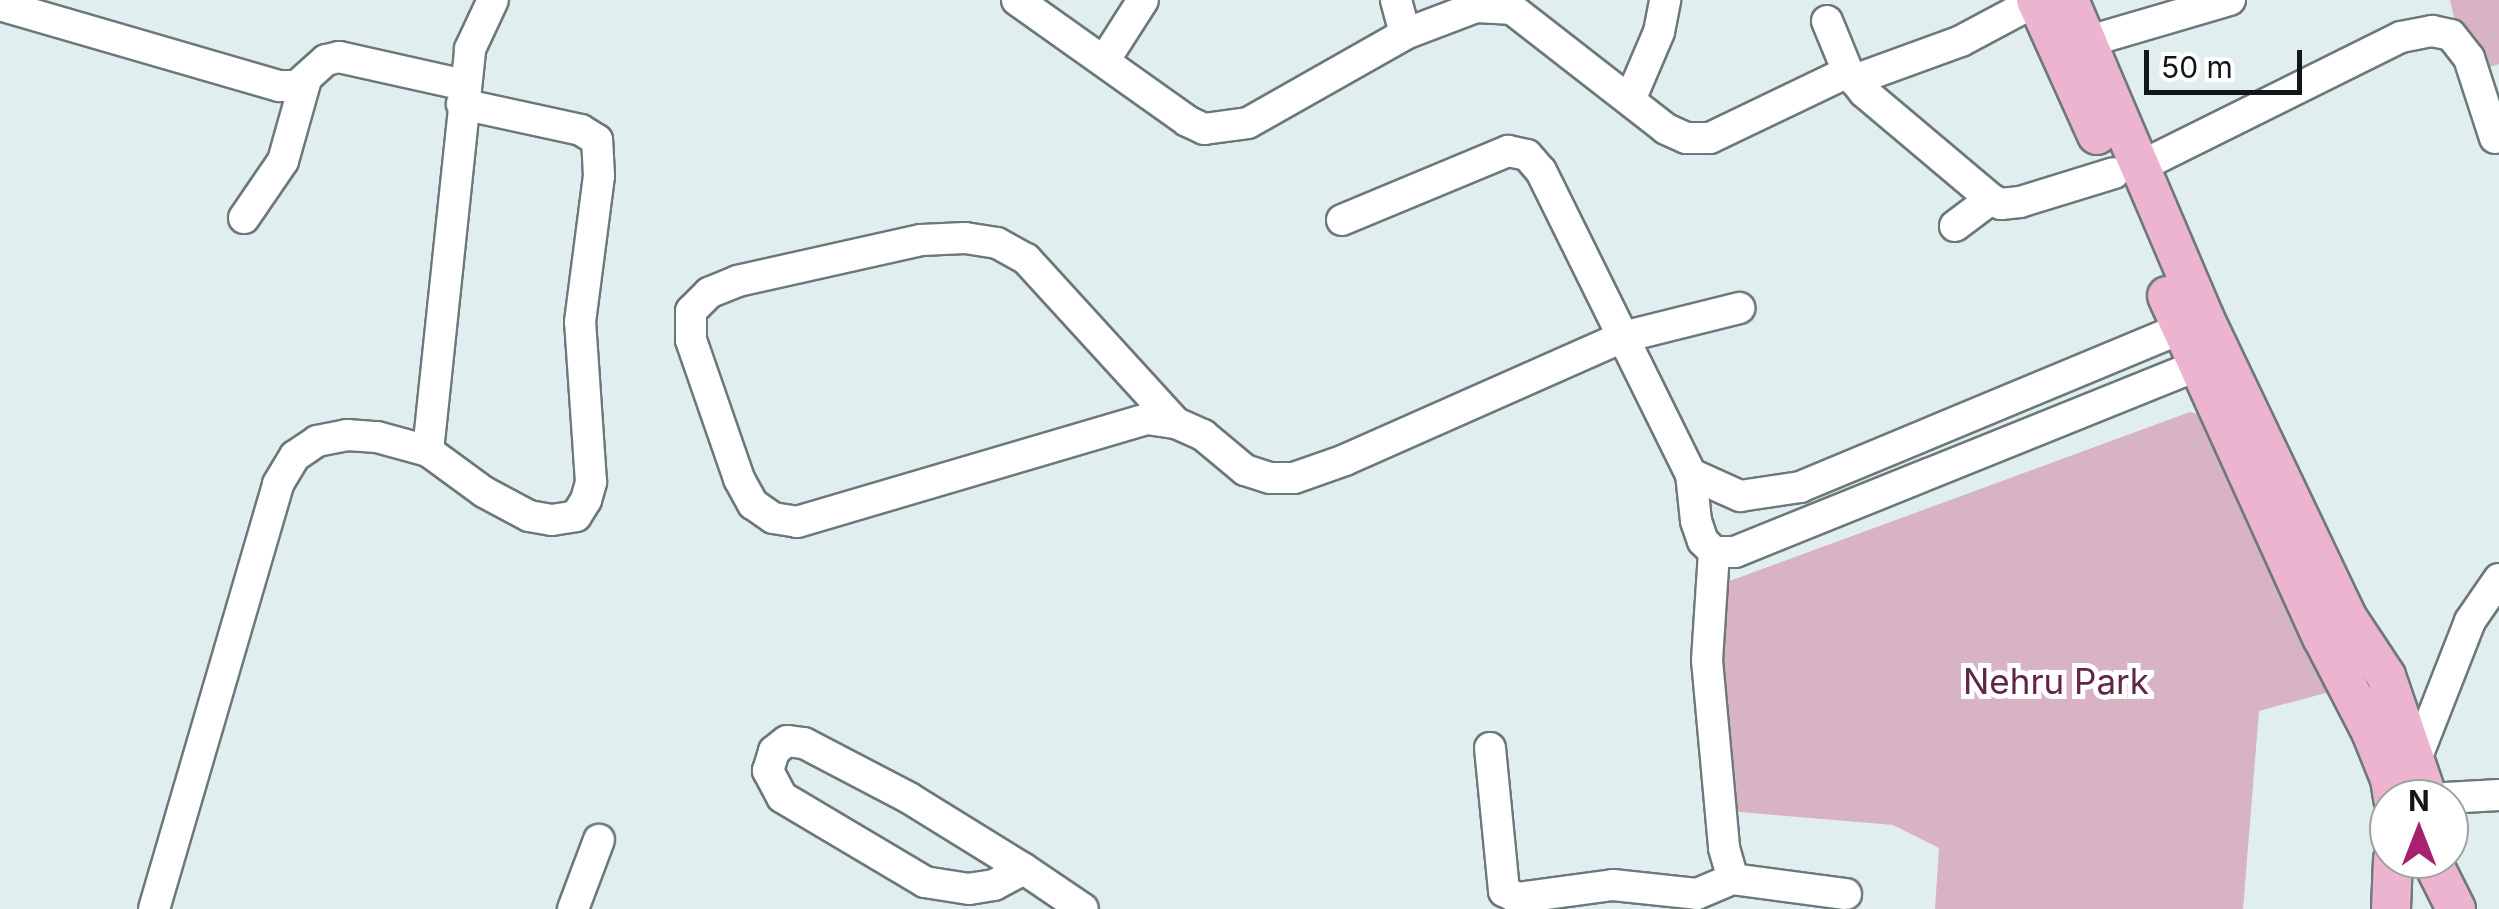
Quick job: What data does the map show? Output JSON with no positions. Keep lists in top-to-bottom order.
{
  "parks": ["Nehru Park"],
  "scale_bar": "50 m",
  "north": "top"
}
